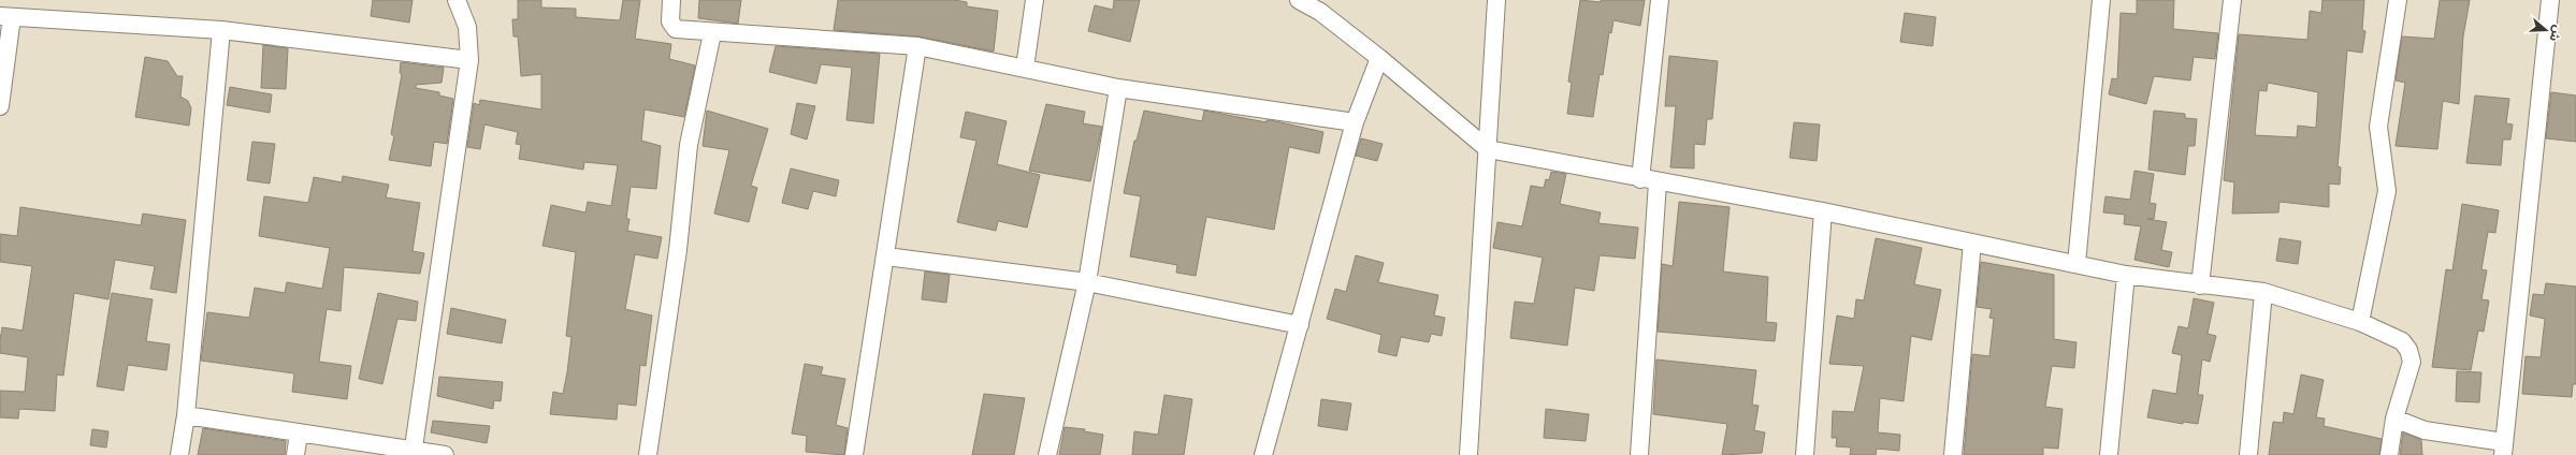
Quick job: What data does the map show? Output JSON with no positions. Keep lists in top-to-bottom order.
{
  "north": "right"
}
